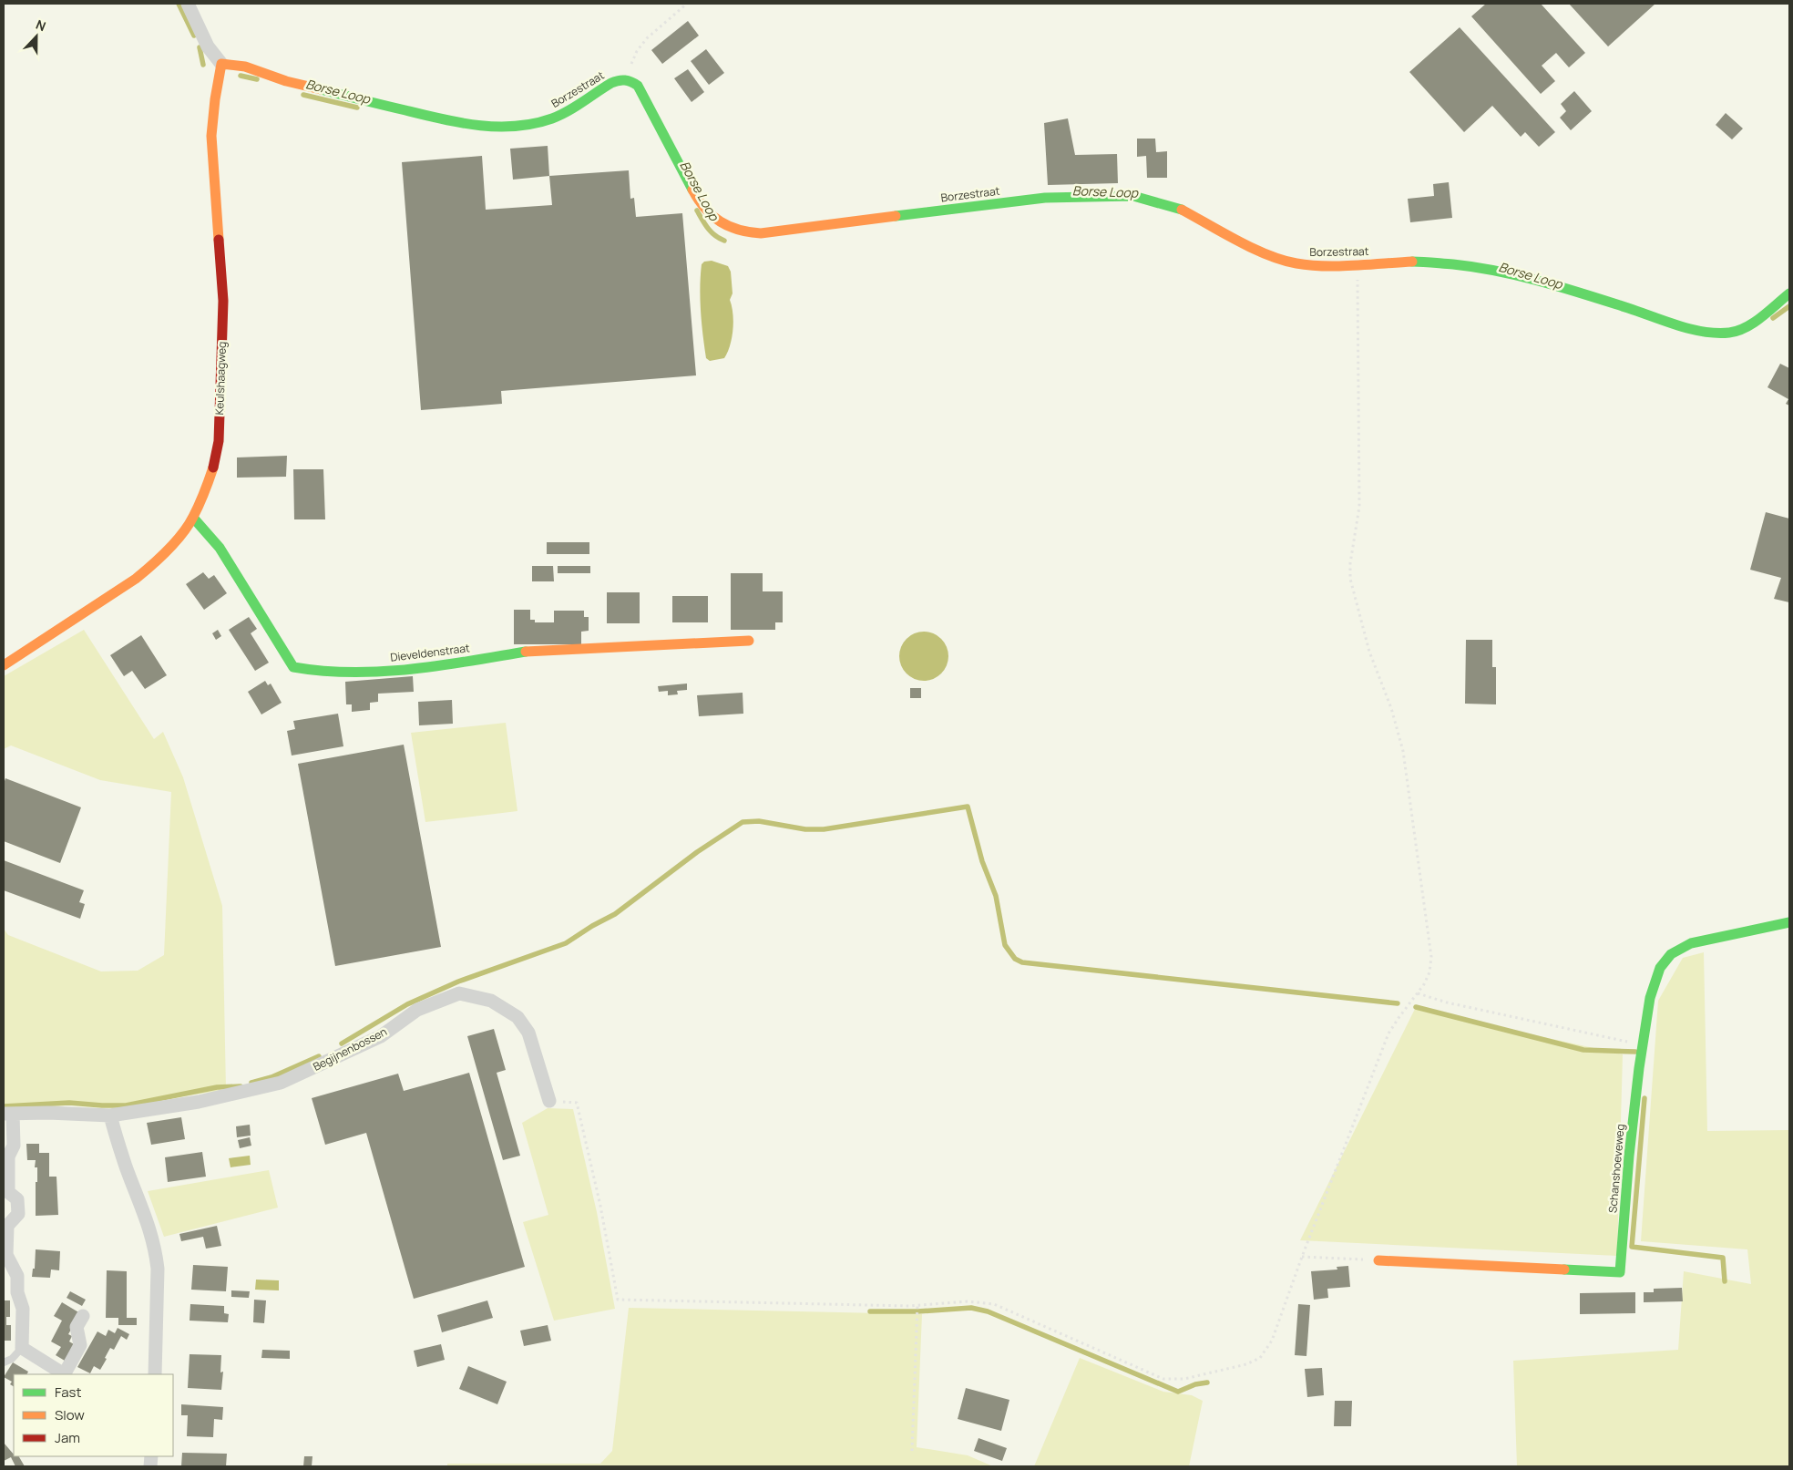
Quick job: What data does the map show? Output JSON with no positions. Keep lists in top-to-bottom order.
{
  "streets": {
    "street": [
      "Borzestraat",
      "Keulshaagweg",
      "Dieveldenstraat",
      "Begijnenbossen",
      "Schanshoeveweg"
    ]
  },
  "crossings": [
    ["Borzestraat", "Keulshaagweg"],
    ["Keulshaagweg", "Dieveldenstraat"]
  ],
  "water": ["Borse Loop"],
  "legend": ["Fast", "Slow", "Jam"],
  "north": "top"
}
